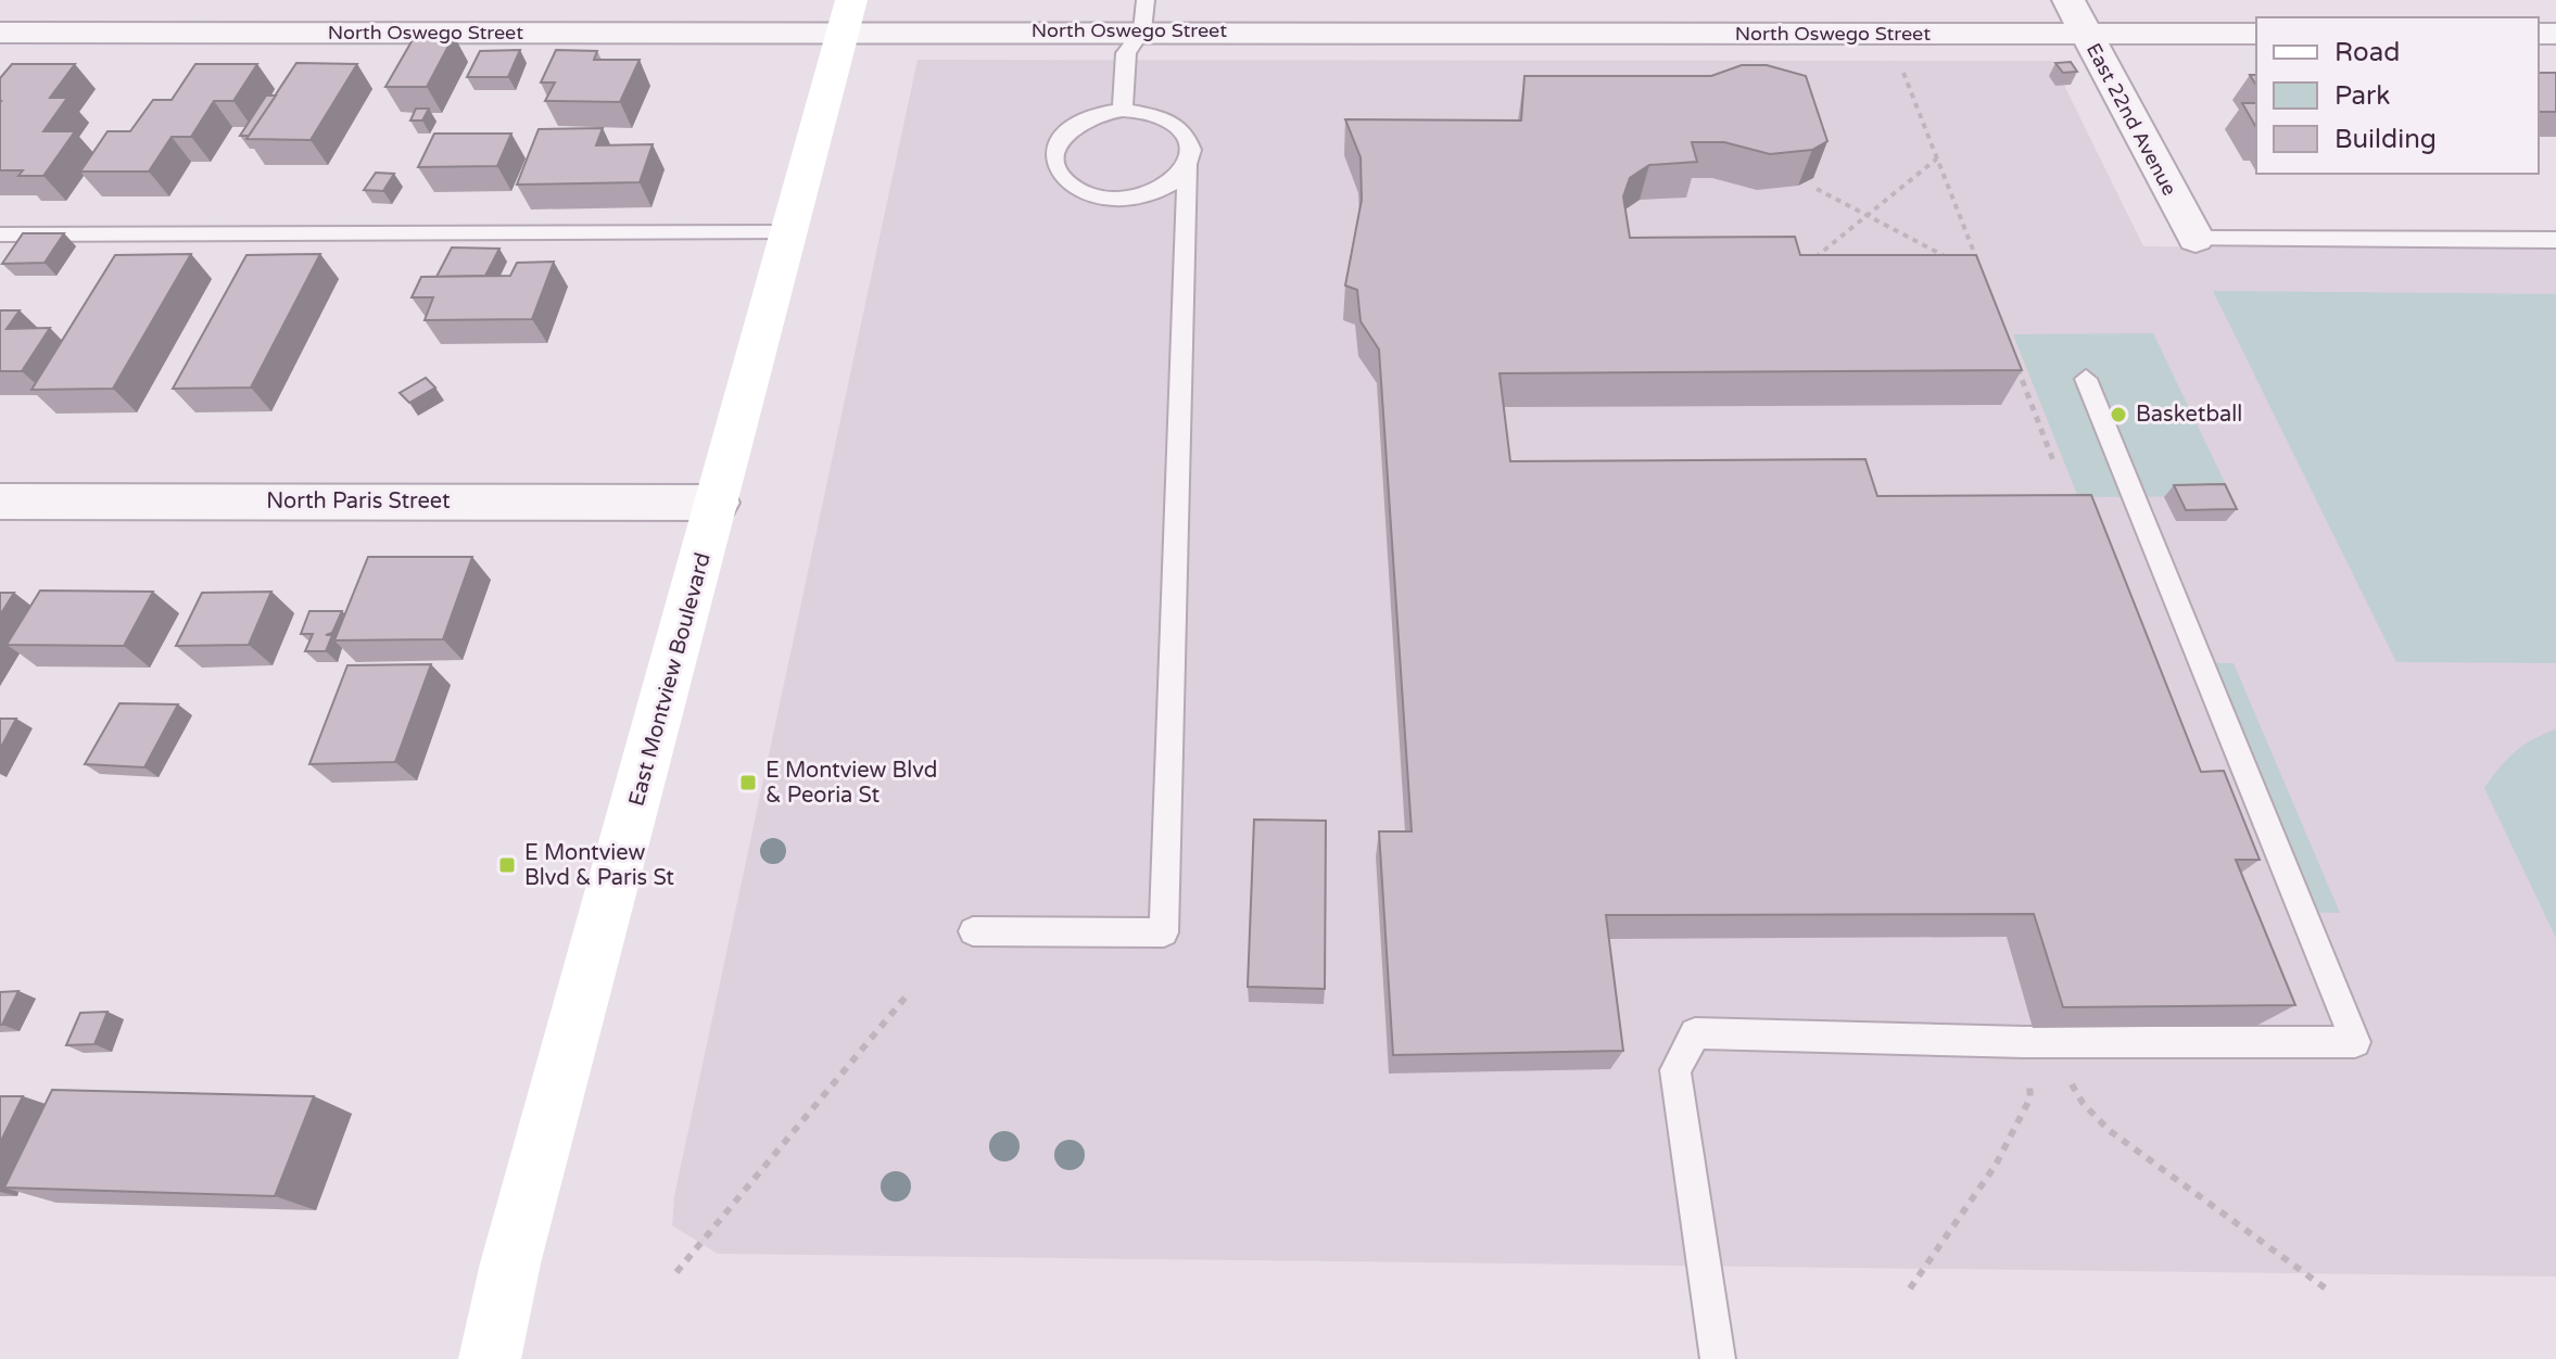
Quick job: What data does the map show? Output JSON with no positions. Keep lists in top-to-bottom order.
{
  "streets": {
    "main road": ["East Montview Boulevard"],
    "street": ["North Oswego Street", "East 22nd Avenue", "North Paris Street"]
  },
  "crossings": [
    ["North Oswego Street", "East 22nd Avenue"],
    ["North Oswego Street", "East Montview Boulevard"],
    ["North Paris Street", "East Montview Boulevard"]
  ],
  "places": {
    "other": ["Basketball"],
    "transit": ["E Montview Blvd & Peoria St", "E Montview Blvd & Paris St"]
  },
  "legend": ["Road", "Park", "Building"]
}
